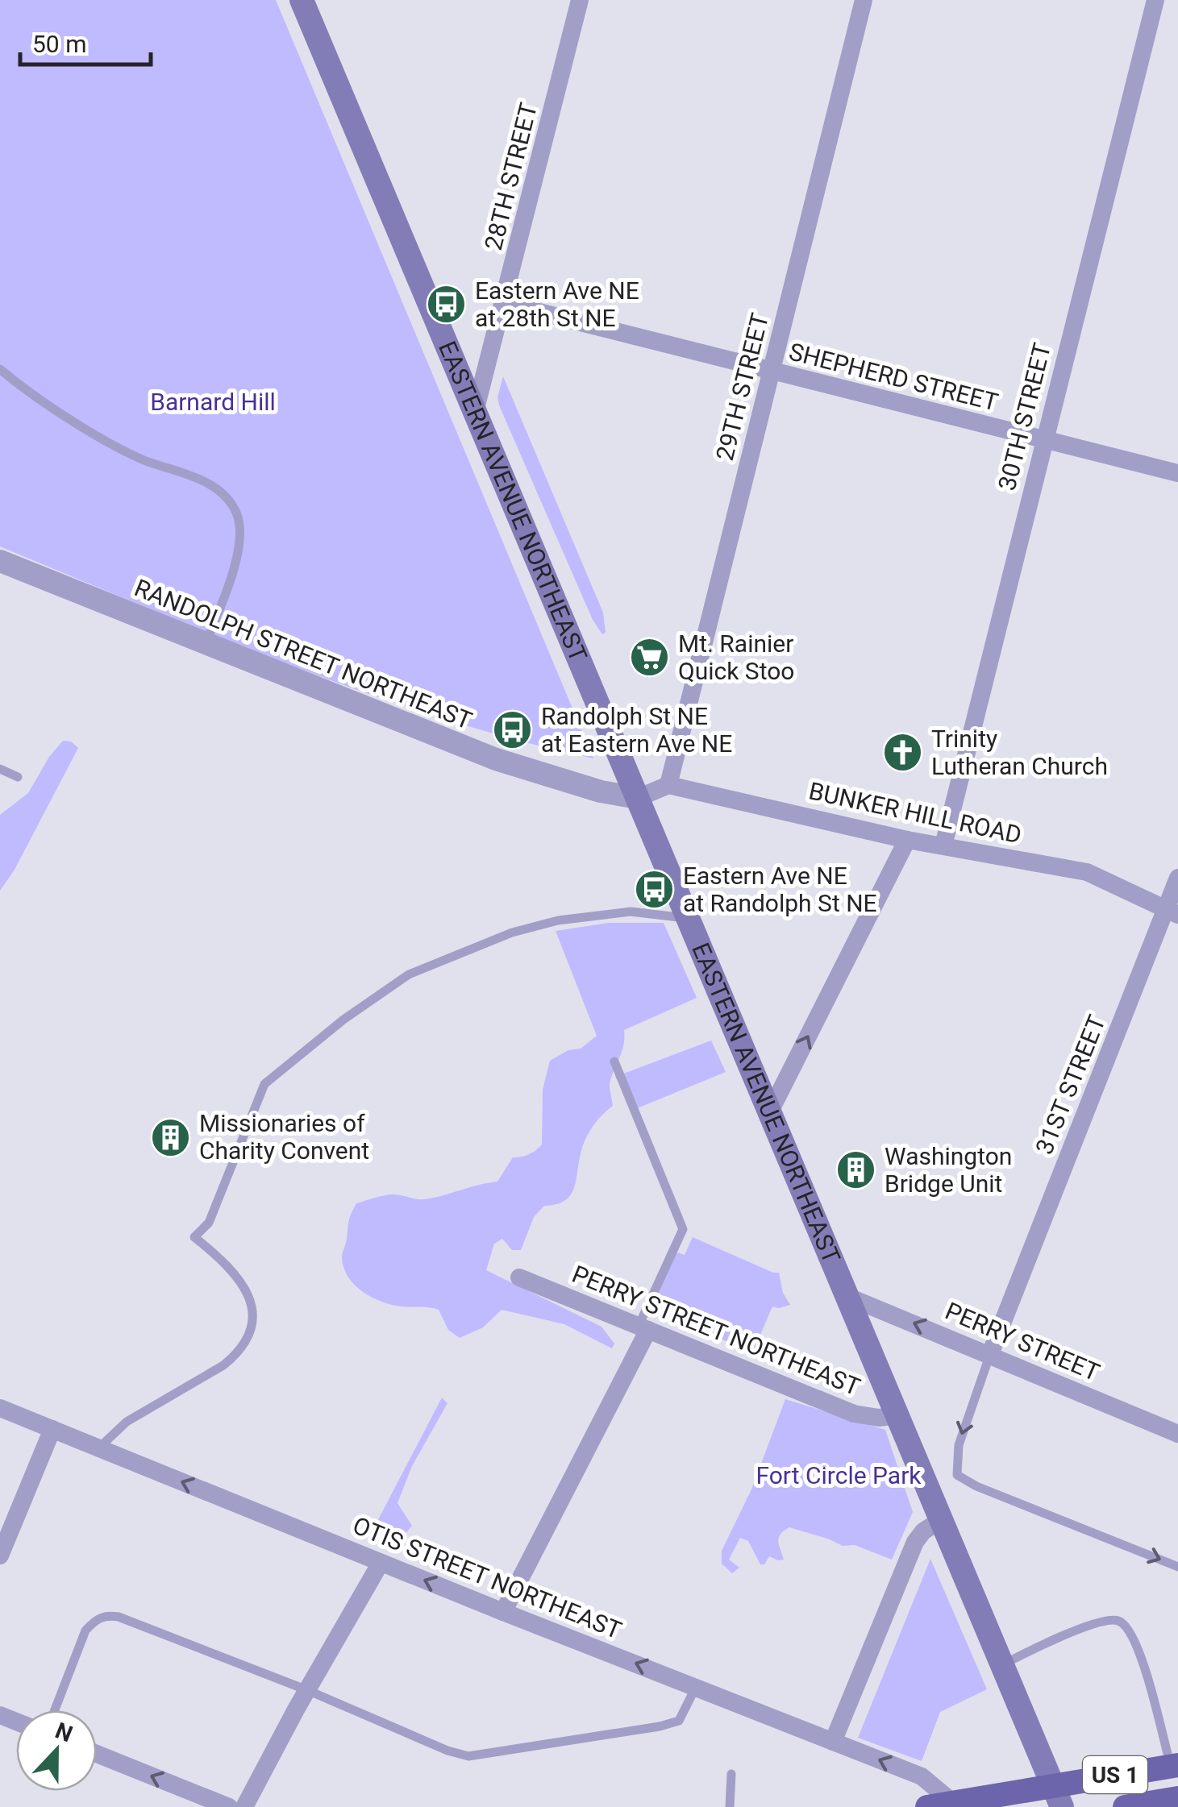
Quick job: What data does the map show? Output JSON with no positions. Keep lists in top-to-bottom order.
{
  "streets": {
    "main road": ["EASTERN AVENUE NORTHEAST", "US 1"],
    "street": [
      "28TH STREET",
      "SHEPHERD STREET",
      "29TH STREET",
      "30TH STREET",
      "RANDOLPH STREET NORTHEAST",
      "BUNKER HILL ROAD",
      "31ST STREET",
      "PERRY STREET NORTHEAST",
      "PERRY STREET",
      "OTIS STREET NORTHEAST"
    ]
  },
  "crossings": [
    ["28TH STREET", "SHEPHERD STREET"],
    ["28TH STREET", "EASTERN AVENUE NORTHEAST"],
    ["SHEPHERD STREET", "29TH STREET"],
    ["SHEPHERD STREET", "30TH STREET"],
    ["29TH STREET", "BUNKER HILL ROAD"],
    ["30TH STREET", "BUNKER HILL ROAD"],
    ["EASTERN AVENUE NORTHEAST", "RANDOLPH STREET NORTHEAST"],
    ["EASTERN AVENUE NORTHEAST", "PERRY STREET NORTHEAST"],
    ["EASTERN AVENUE NORTHEAST", "PERRY STREET"],
    ["EASTERN AVENUE NORTHEAST", "US 1"],
    ["BUNKER HILL ROAD", "31ST STREET"],
    ["31ST STREET", "PERRY STREET"],
    ["OTIS STREET NORTHEAST", "US 1"]
  ],
  "one_way": ["PERRY STREET", "OTIS STREET NORTHEAST"],
  "parks": ["Barnard Hill", "Fort Circle Park"],
  "places": {
    "bus stop": ["Eastern Ave NE at 28th St NE", "Randolph St NE at Eastern Ave NE", "Eastern Ave NE at Randolph St NE"],
    "supermarket": ["Mt. Rainier Quick Stoo"],
    "church": ["Trinity Lutheran Church"],
    "building": ["Missionaries of Charity Convent", "Washington Bridge Unit"]
  },
  "scale_bar": "50 m",
  "north": "top"
}
